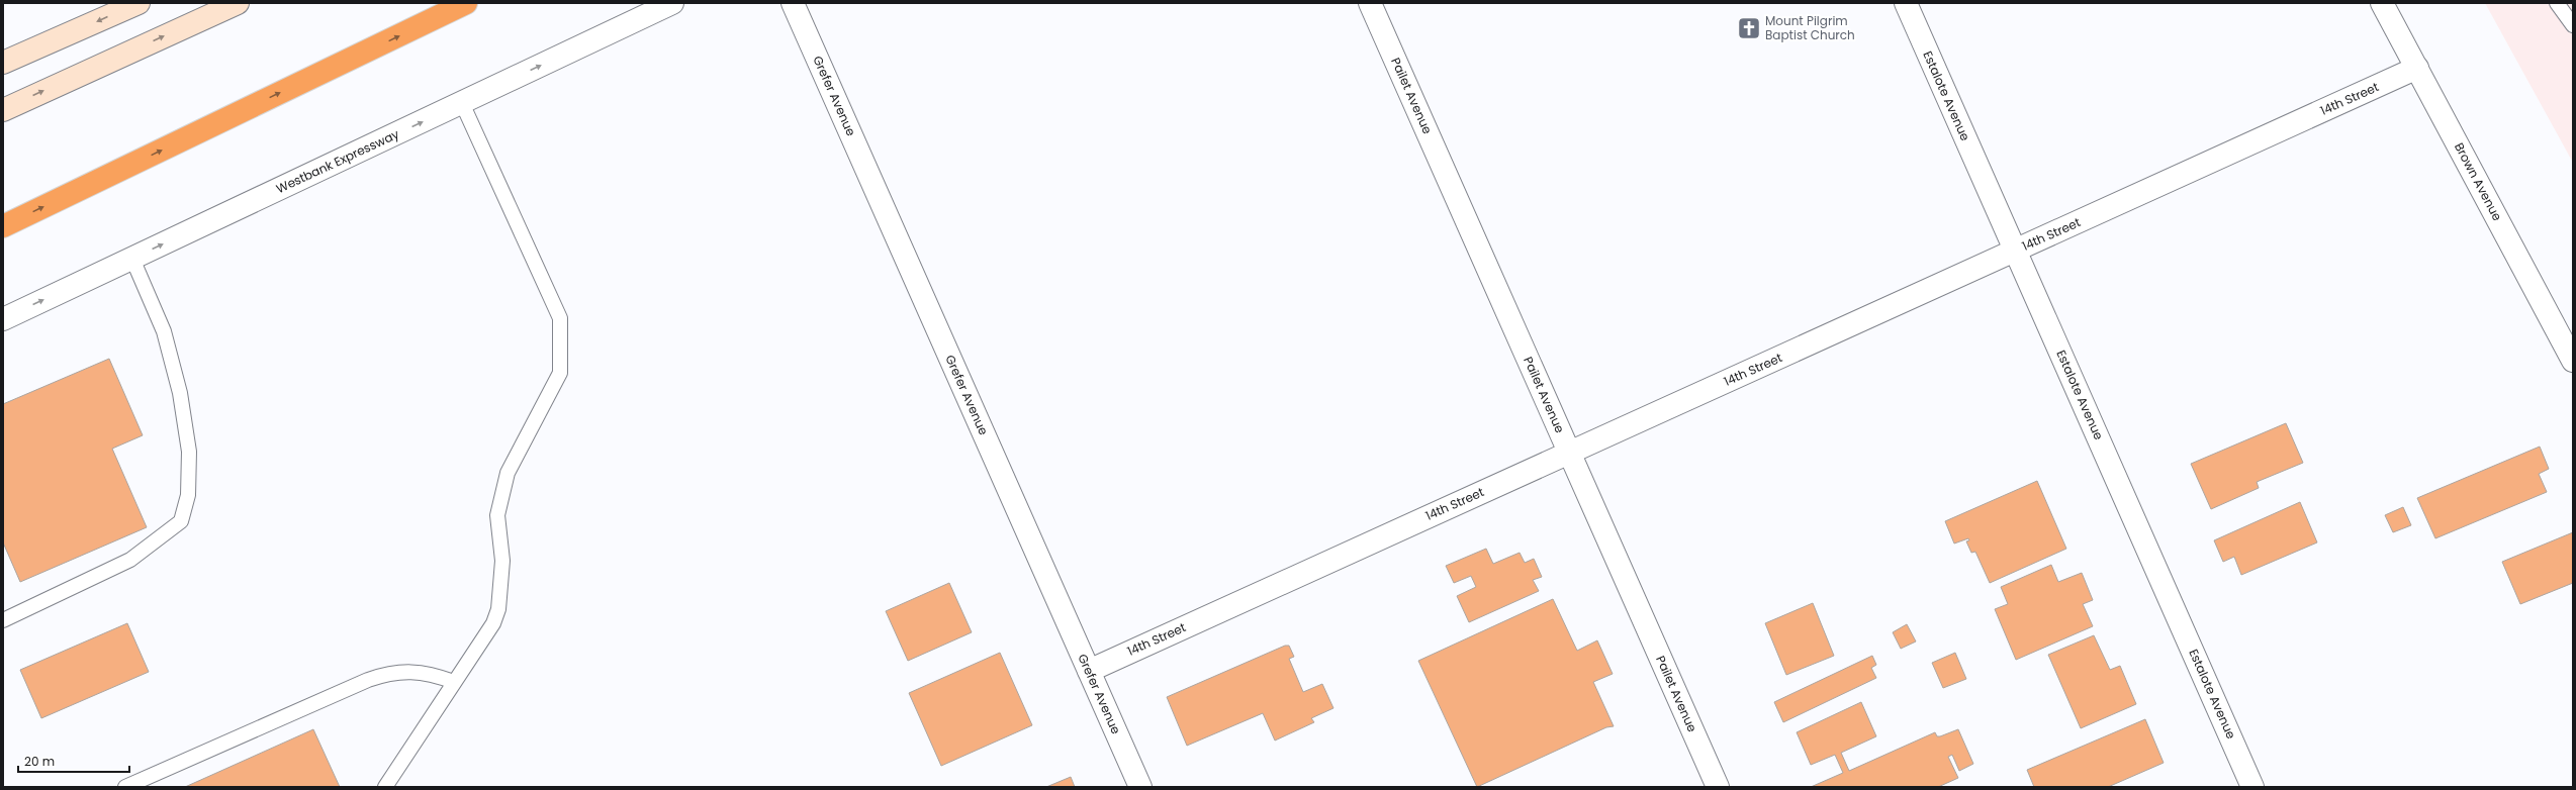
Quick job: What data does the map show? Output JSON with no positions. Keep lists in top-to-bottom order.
{
  "streets": {
    "street": [
      "Grefer Avenue",
      "Pailet Avenue",
      "Estalote Avenue",
      "14th Street",
      "Westbank Expressway",
      "Brown Avenue"
    ]
  },
  "crossings": [
    ["Grefer Avenue", "14th Street"],
    ["Pailet Avenue", "14th Street"],
    ["Estalote Avenue", "14th Street"],
    ["14th Street", "Brown Avenue"]
  ],
  "one_way": ["Westbank Expressway"],
  "places": {
    "church": ["Mount Pilgrim Baptist Church"]
  },
  "scale_bar": "20 m"
}
